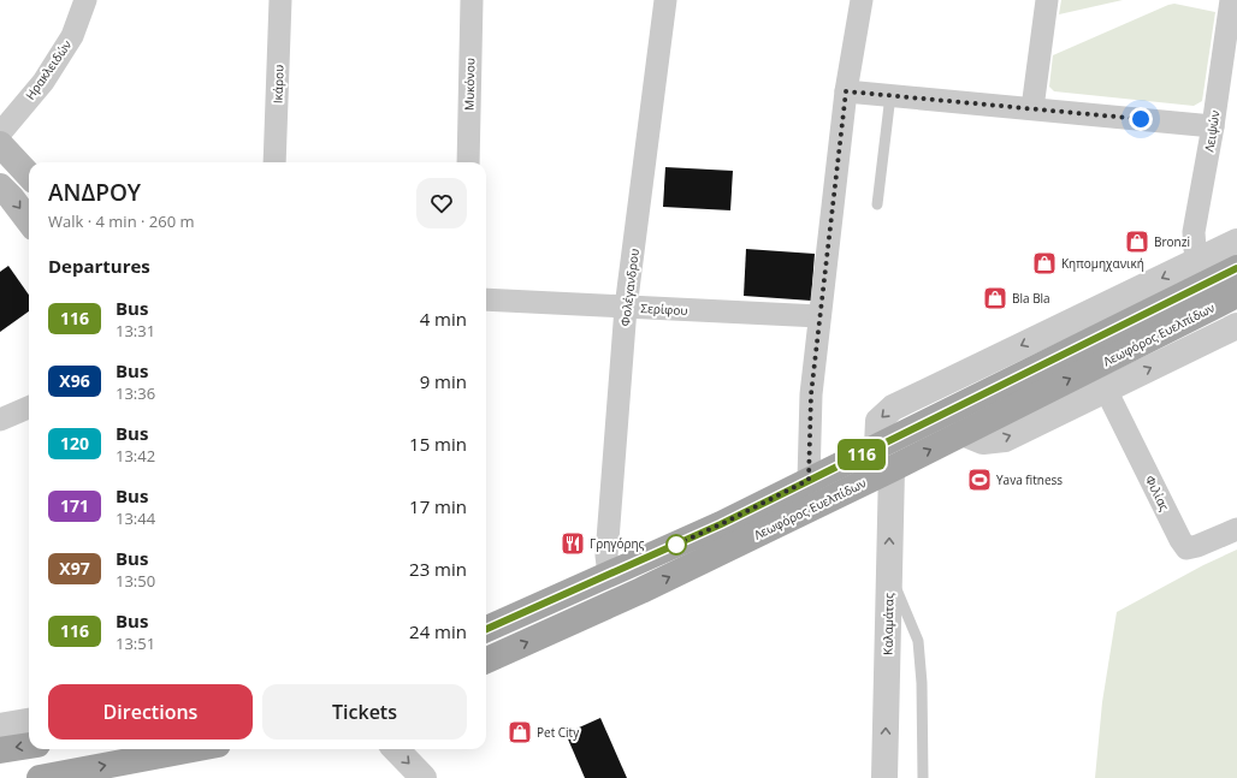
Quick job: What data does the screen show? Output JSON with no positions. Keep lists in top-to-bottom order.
{
  "streets": {
    "main road": ["Λεωφόρος Ευελπίδων"],
    "street": [
      "Ηρακλειδών",
      "Ικάρου",
      "Μυκόνου",
      "Λειψών",
      "Φολέγανδρου",
      "Σερίφου",
      "Φιλίας",
      "Καλαμάτας"
    ]
  },
  "crossings": [
    ["Φολέγανδρου", "Σερίφου"],
    ["Φολέγανδρου", "Λεωφόρος Ευελπίδων"],
    ["Λεωφόρος Ευελπίδων", "Καλαμάτας"]
  ],
  "one_way": ["Καλαμάτας"],
  "places": {
    "shop": [
      "Bronzi",
      "Κηπομηχανική",
      "Bla Bla",
      "Pet City"
    ],
    "sports": ["Yava fitness"],
    "restaurant": ["Γρηγόρης"]
  },
  "lines": ["bus line 116"],
  "page": {
    "on_map": "116",
    "heading": [
      ["ΑΝΔΡΟΥ", "Walk · 4 min · 260 m"],
      "Departures"
    ],
    "list": [
      {
        "mark": "116",
        "name": "Bus",
        "note": "13:31",
        "value": "4 min"
      },
      {
        "mark": "Χ96",
        "name": "Bus",
        "note": "13:36",
        "value": "9 min"
      },
      {
        "mark": "120",
        "name": "Bus",
        "note": "13:42",
        "value": "15 min"
      },
      {
        "mark": "171",
        "name": "Bus",
        "note": "13:44",
        "value": "17 min"
      },
      {
        "mark": "X97",
        "name": "Bus",
        "note": "13:50",
        "value": "23 min"
      },
      {
        "mark": "116",
        "name": "Bus",
        "note": "13:51",
        "value": "24 min"
      }
    ],
    "buttons": ["Directions", "Tickets"]
  }
}
